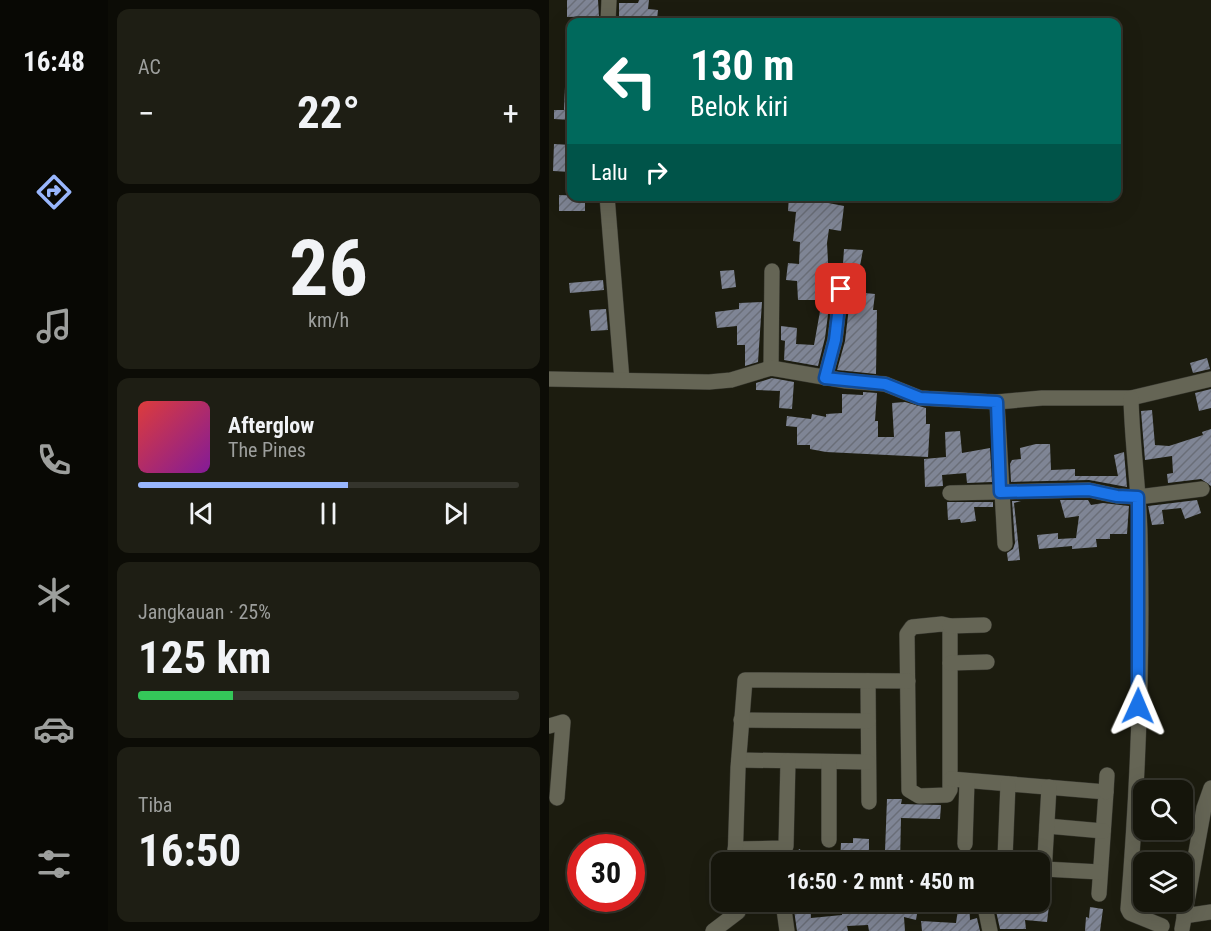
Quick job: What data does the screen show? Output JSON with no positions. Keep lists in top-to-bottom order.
{
  "page": {
    "tabs": "16:48",
    "tile": [
      "AC",
      ["26", "km/h"],
      ["Jangkauan · 25%", "125 km"],
      ["Tiba", "16:50"]
    ],
    "turn": ["130 m", "Belok kiri"],
    "heat": ["−", "22°", "+"],
    "then": "Lalu",
    "song": ["Afterglow", "The Pines"],
    "limit": "30",
    "trip": "16:50 · 2 mnt · 450 m"
  }
}
